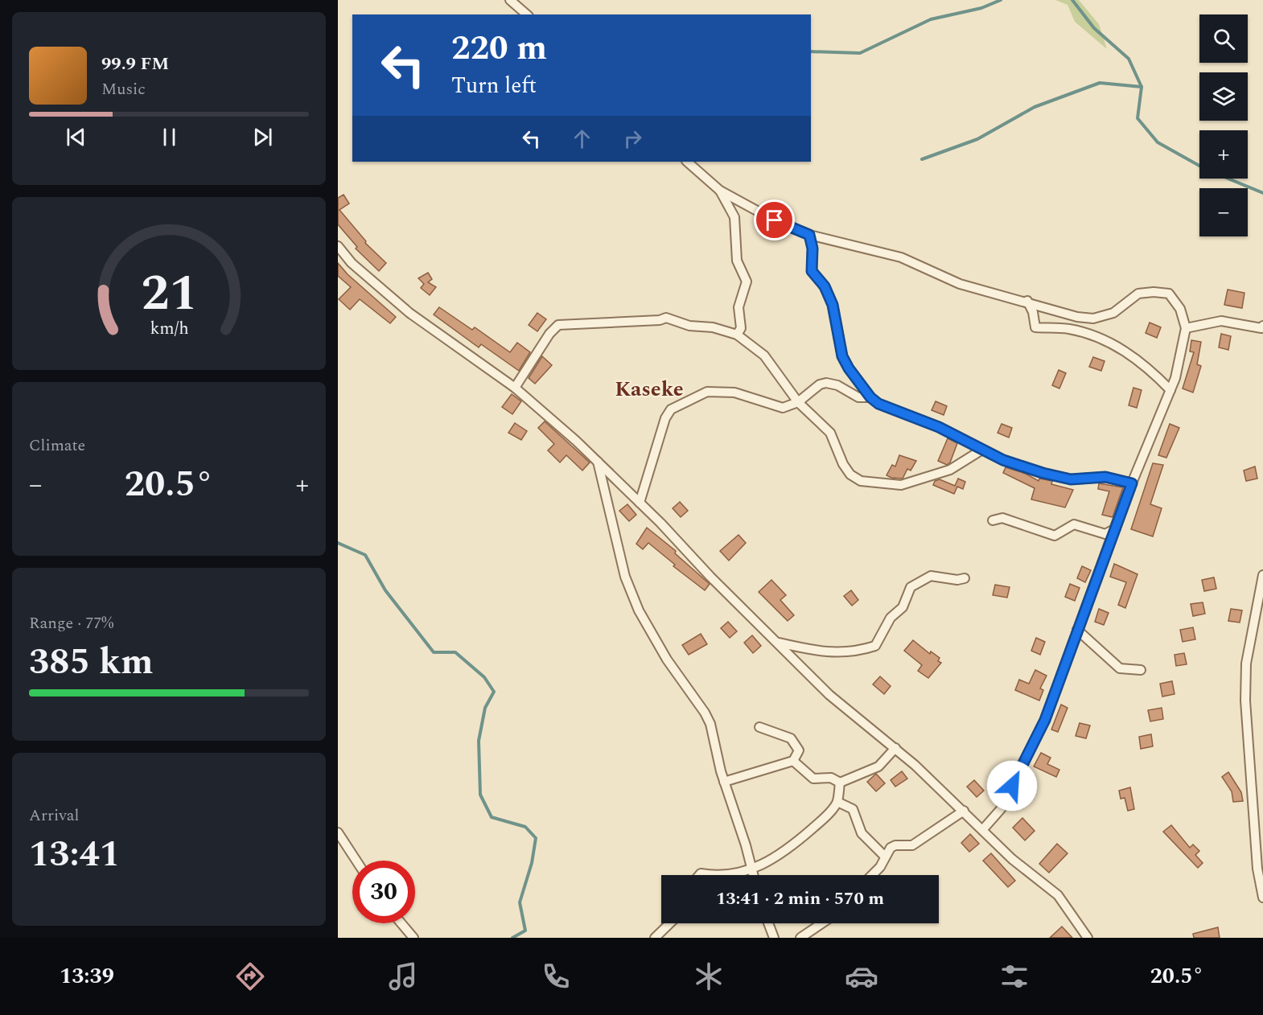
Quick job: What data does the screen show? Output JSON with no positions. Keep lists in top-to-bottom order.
{
  "districts": ["Kaseke"],
  "page": {
    "map_buttons": ["+", "−"],
    "turn": ["220 m", "Turn left"],
    "song": ["99.9 FM", "Music"],
    "tile": [
      "Climate",
      ["Range · 77%", "385 km"],
      ["Arrival", "13:41"]
    ],
    "heat": ["−", "20.5°", "+"],
    "limit": "30",
    "trip": "13:41 · 2 min · 570 m",
    "tabs": ["13:39", "20.5°"],
    "gauge": ["21", "km/h"]
  }
}
